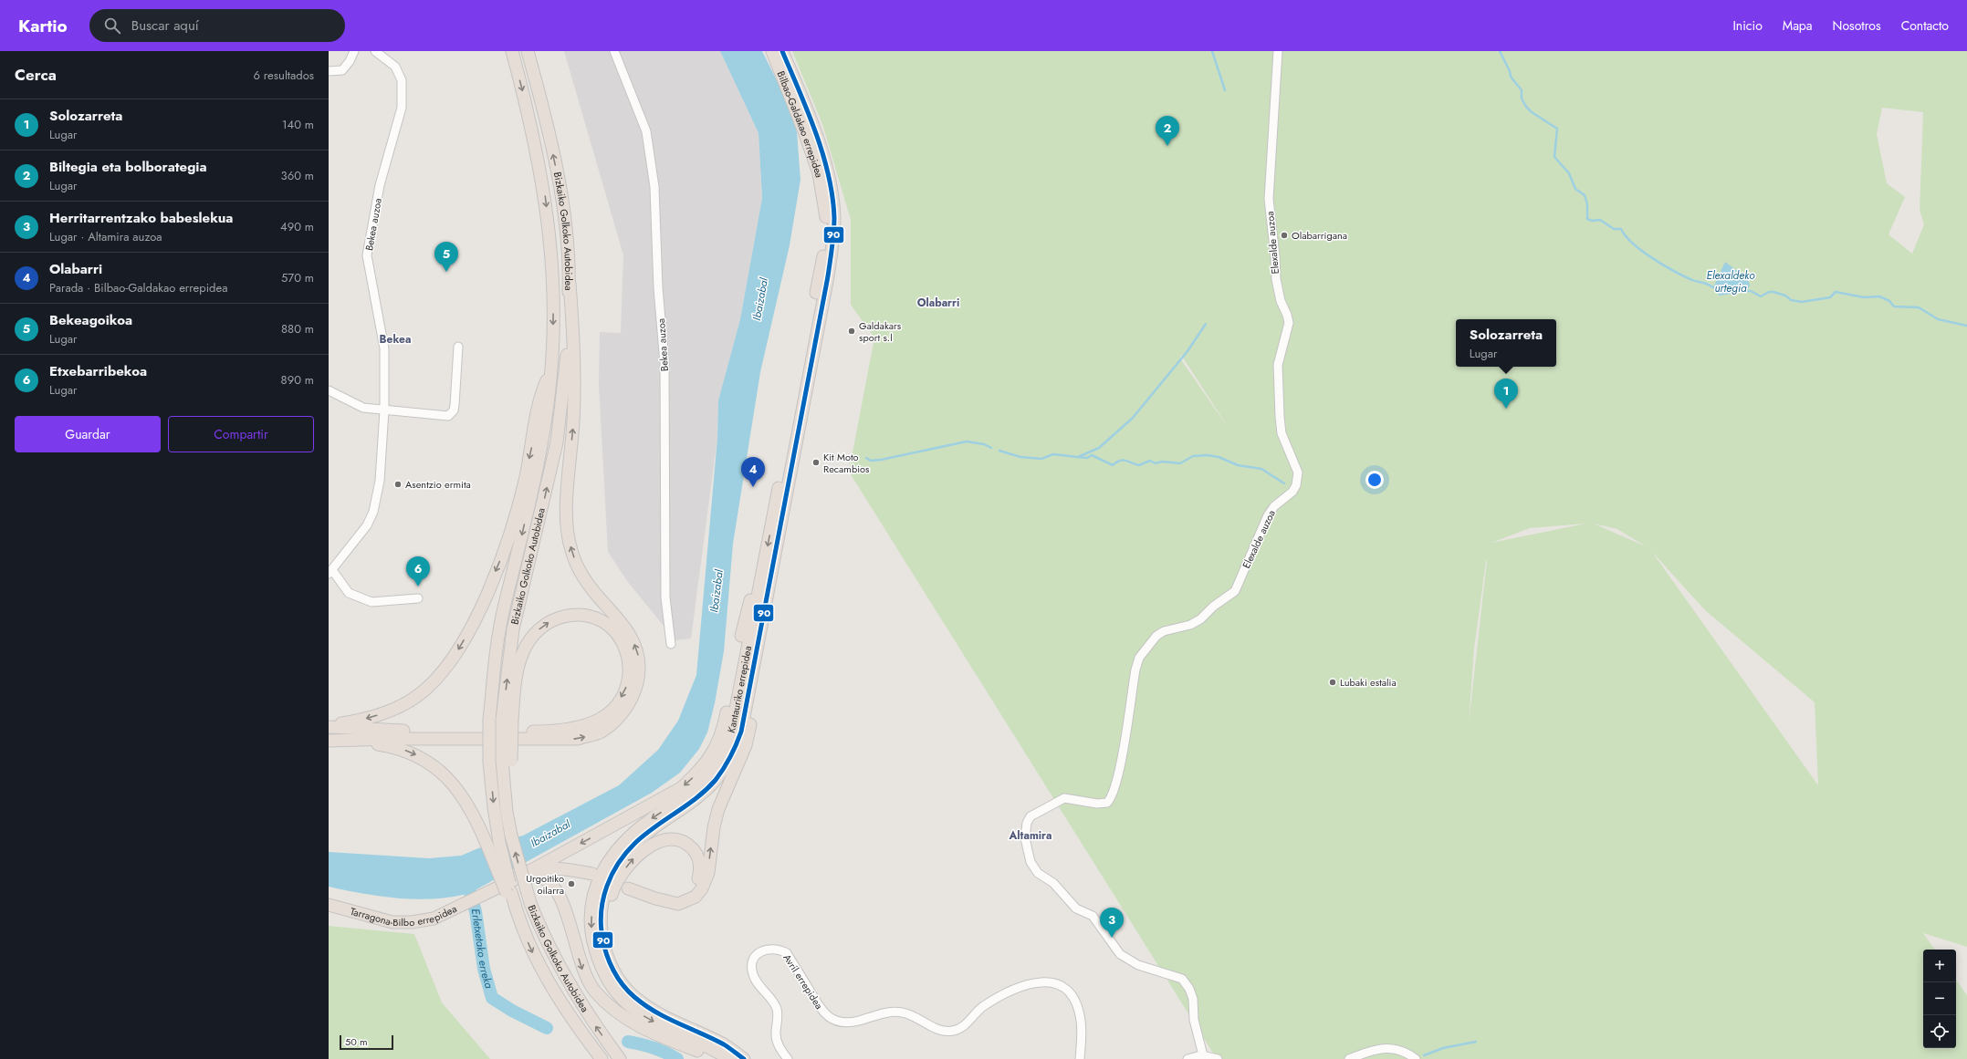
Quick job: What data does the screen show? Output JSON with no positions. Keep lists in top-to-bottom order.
{
  "streets": {
    "highway": [
      "Bilbao-Galdakao errepidea",
      "Bizkaiko Golkoko Autobidea",
      "Kantauriko errepidea",
      "Tarragona-Bilbo errepidea"
    ],
    "street": ["Bekea auzoa", "Elexalde auzoa", "Avril errepidea"]
  },
  "crossings": [
    ["Bilbao-Galdakao errepidea", "Kantauriko errepidea"]
  ],
  "districts": ["Olabarri", "Bekea", "Altamira"],
  "water": ["Elexaldeko urtegia", "Ibaizabal", "Erletxetako erreka"],
  "places": [
    "Olabarrigana",
    "Galdakars sport s.l",
    "Kit Moto Recambios",
    "Asentzio ermita",
    "Lubaki estalia",
    "Urgoitiko oilarra"
  ],
  "lines": ["transit line 90"],
  "scale_bar": "50 m",
  "page": {
    "header": "Kartio",
    "search": "Buscar aquí",
    "nav": [
      "Inicio",
      "Mapa",
      "Nosotros",
      "Contacto"
    ],
    "heading": ["Cerca", "6 resultados"],
    "list": [
      {
        "mark": "1",
        "name": "Solozarreta",
        "note": "Lugar",
        "value": "140 m"
      },
      {
        "mark": "2",
        "name": "Biltegia eta bolborategia",
        "note": "Lugar",
        "value": "360 m"
      },
      {
        "mark": "3",
        "name": "Herritarrentzako babeslekua",
        "note": "Lugar · Altamira auzoa",
        "value": "490 m"
      },
      {
        "mark": "4",
        "name": "Olabarri",
        "note": "Parada · Bilbao-Galdakao errepidea",
        "value": "570 m"
      },
      {
        "mark": "5",
        "name": "Bekeagoikoa",
        "note": "Lugar",
        "value": "880 m"
      },
      {
        "mark": "6",
        "name": "Etxebarribekoa",
        "note": "Lugar",
        "value": "890 m"
      }
    ],
    "pins": [
      "2",
      "5",
      "1",
      "4",
      "6",
      "3"
    ],
    "popup": ["Solozarreta", "Lugar"],
    "buttons": ["Guardar", "Compartir"],
    "map_buttons": ["+", "−"],
    "scale": "50 m"
  }
}
